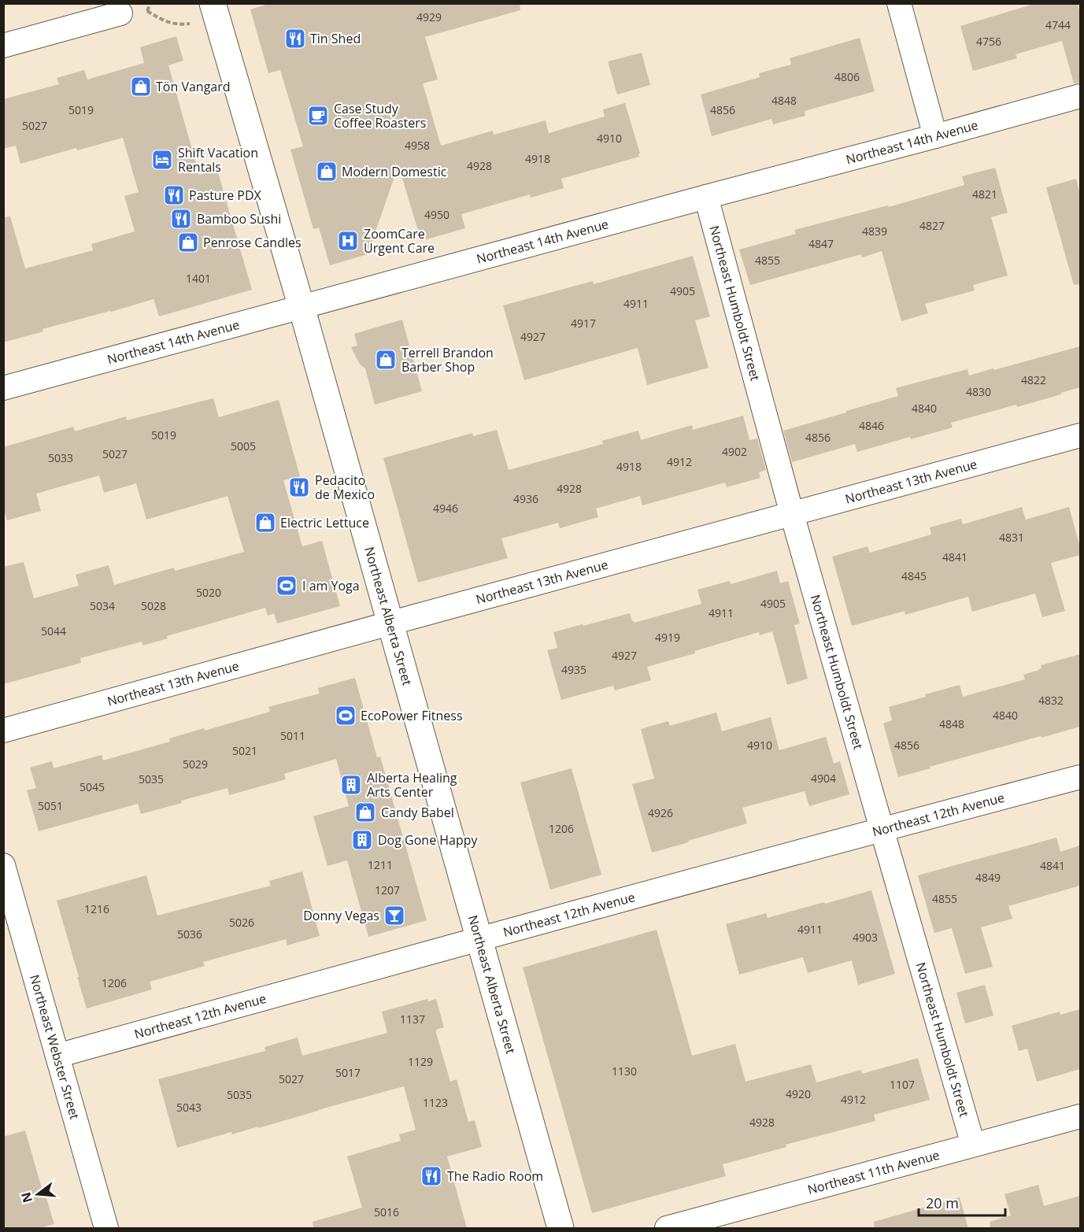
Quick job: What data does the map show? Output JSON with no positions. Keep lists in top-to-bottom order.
{
  "streets": {
    "street": [
      "Northeast 14th Avenue",
      "Northeast Humboldt Street",
      "Northeast 13th Avenue",
      "Northeast Alberta Street",
      "Northeast 12th Avenue",
      "Northeast Webster Street",
      "Northeast 11th Avenue"
    ]
  },
  "crossings": [
    ["Northeast 14th Avenue", "Northeast Humboldt Street"],
    ["Northeast 14th Avenue", "Northeast Alberta Street"],
    ["Northeast Humboldt Street", "Northeast 13th Avenue"],
    ["Northeast Humboldt Street", "Northeast 12th Avenue"],
    ["Northeast Humboldt Street", "Northeast 11th Avenue"],
    ["Northeast 13th Avenue", "Northeast Alberta Street"],
    ["Northeast Alberta Street", "Northeast 12th Avenue"],
    ["Northeast 12th Avenue", "Northeast Webster Street"]
  ],
  "places": {
    "restaurant": [
      "Tin Shed",
      "Pasture PDX",
      "Bamboo Sushi",
      "Pedacito de Mexico",
      "The Radio Room"
    ],
    "shop": [
      "Tön Vangard",
      "Modern Domestic",
      "Penrose Candles",
      "Terrell Brandon Barber Shop",
      "Electric Lettuce",
      "Candy Babel"
    ],
    "cafe": ["Case Study Coffee Roasters"],
    "hotel": ["Shift Vacation Rentals"],
    "hospital": ["ZoomCare Urgent Care"],
    "sports": ["I am Yoga", "EcoPower Fitness"],
    "building": ["Alberta Healing Arts Center", "Dog Gone Happy"],
    "bar": ["Donny Vegas"]
  },
  "house_numbers": [
    "4929",
    "4744",
    "4756",
    "4806",
    "4848",
    "5019",
    "4856",
    "5027",
    "4910",
    "4958",
    "4918",
    "4928",
    "4821",
    "4950",
    "4827",
    "4839",
    "4847",
    "4855",
    "1401",
    "4905",
    "4911",
    "4917",
    "4927",
    "4822",
    "4830",
    "4840",
    "4846",
    "5019",
    "4856",
    "5005",
    "4902",
    "5027",
    "5033",
    "4912",
    "4918",
    "4928",
    "4936",
    "4946",
    "4831",
    "4841",
    "4845",
    "5020",
    "4905",
    "5034",
    "5028",
    "4911",
    "5044",
    "4919",
    "4927",
    "4935",
    "4832",
    "4840",
    "4848",
    "5011",
    "4910",
    "4856",
    "5021",
    "5029",
    "4904",
    "5035",
    "5045",
    "5051",
    "4926",
    "1206",
    "1211",
    "4841",
    "4849",
    "1207",
    "4855",
    "1216",
    "5026",
    "4911",
    "5036",
    "4903",
    "1206",
    "1137",
    "1129",
    "1130",
    "5017",
    "5027",
    "1107",
    "4920",
    "5035",
    "4912",
    "1123",
    "5043",
    "4928",
    "5016"
  ],
  "scale_bar": "20 m",
  "north": "left"
}
